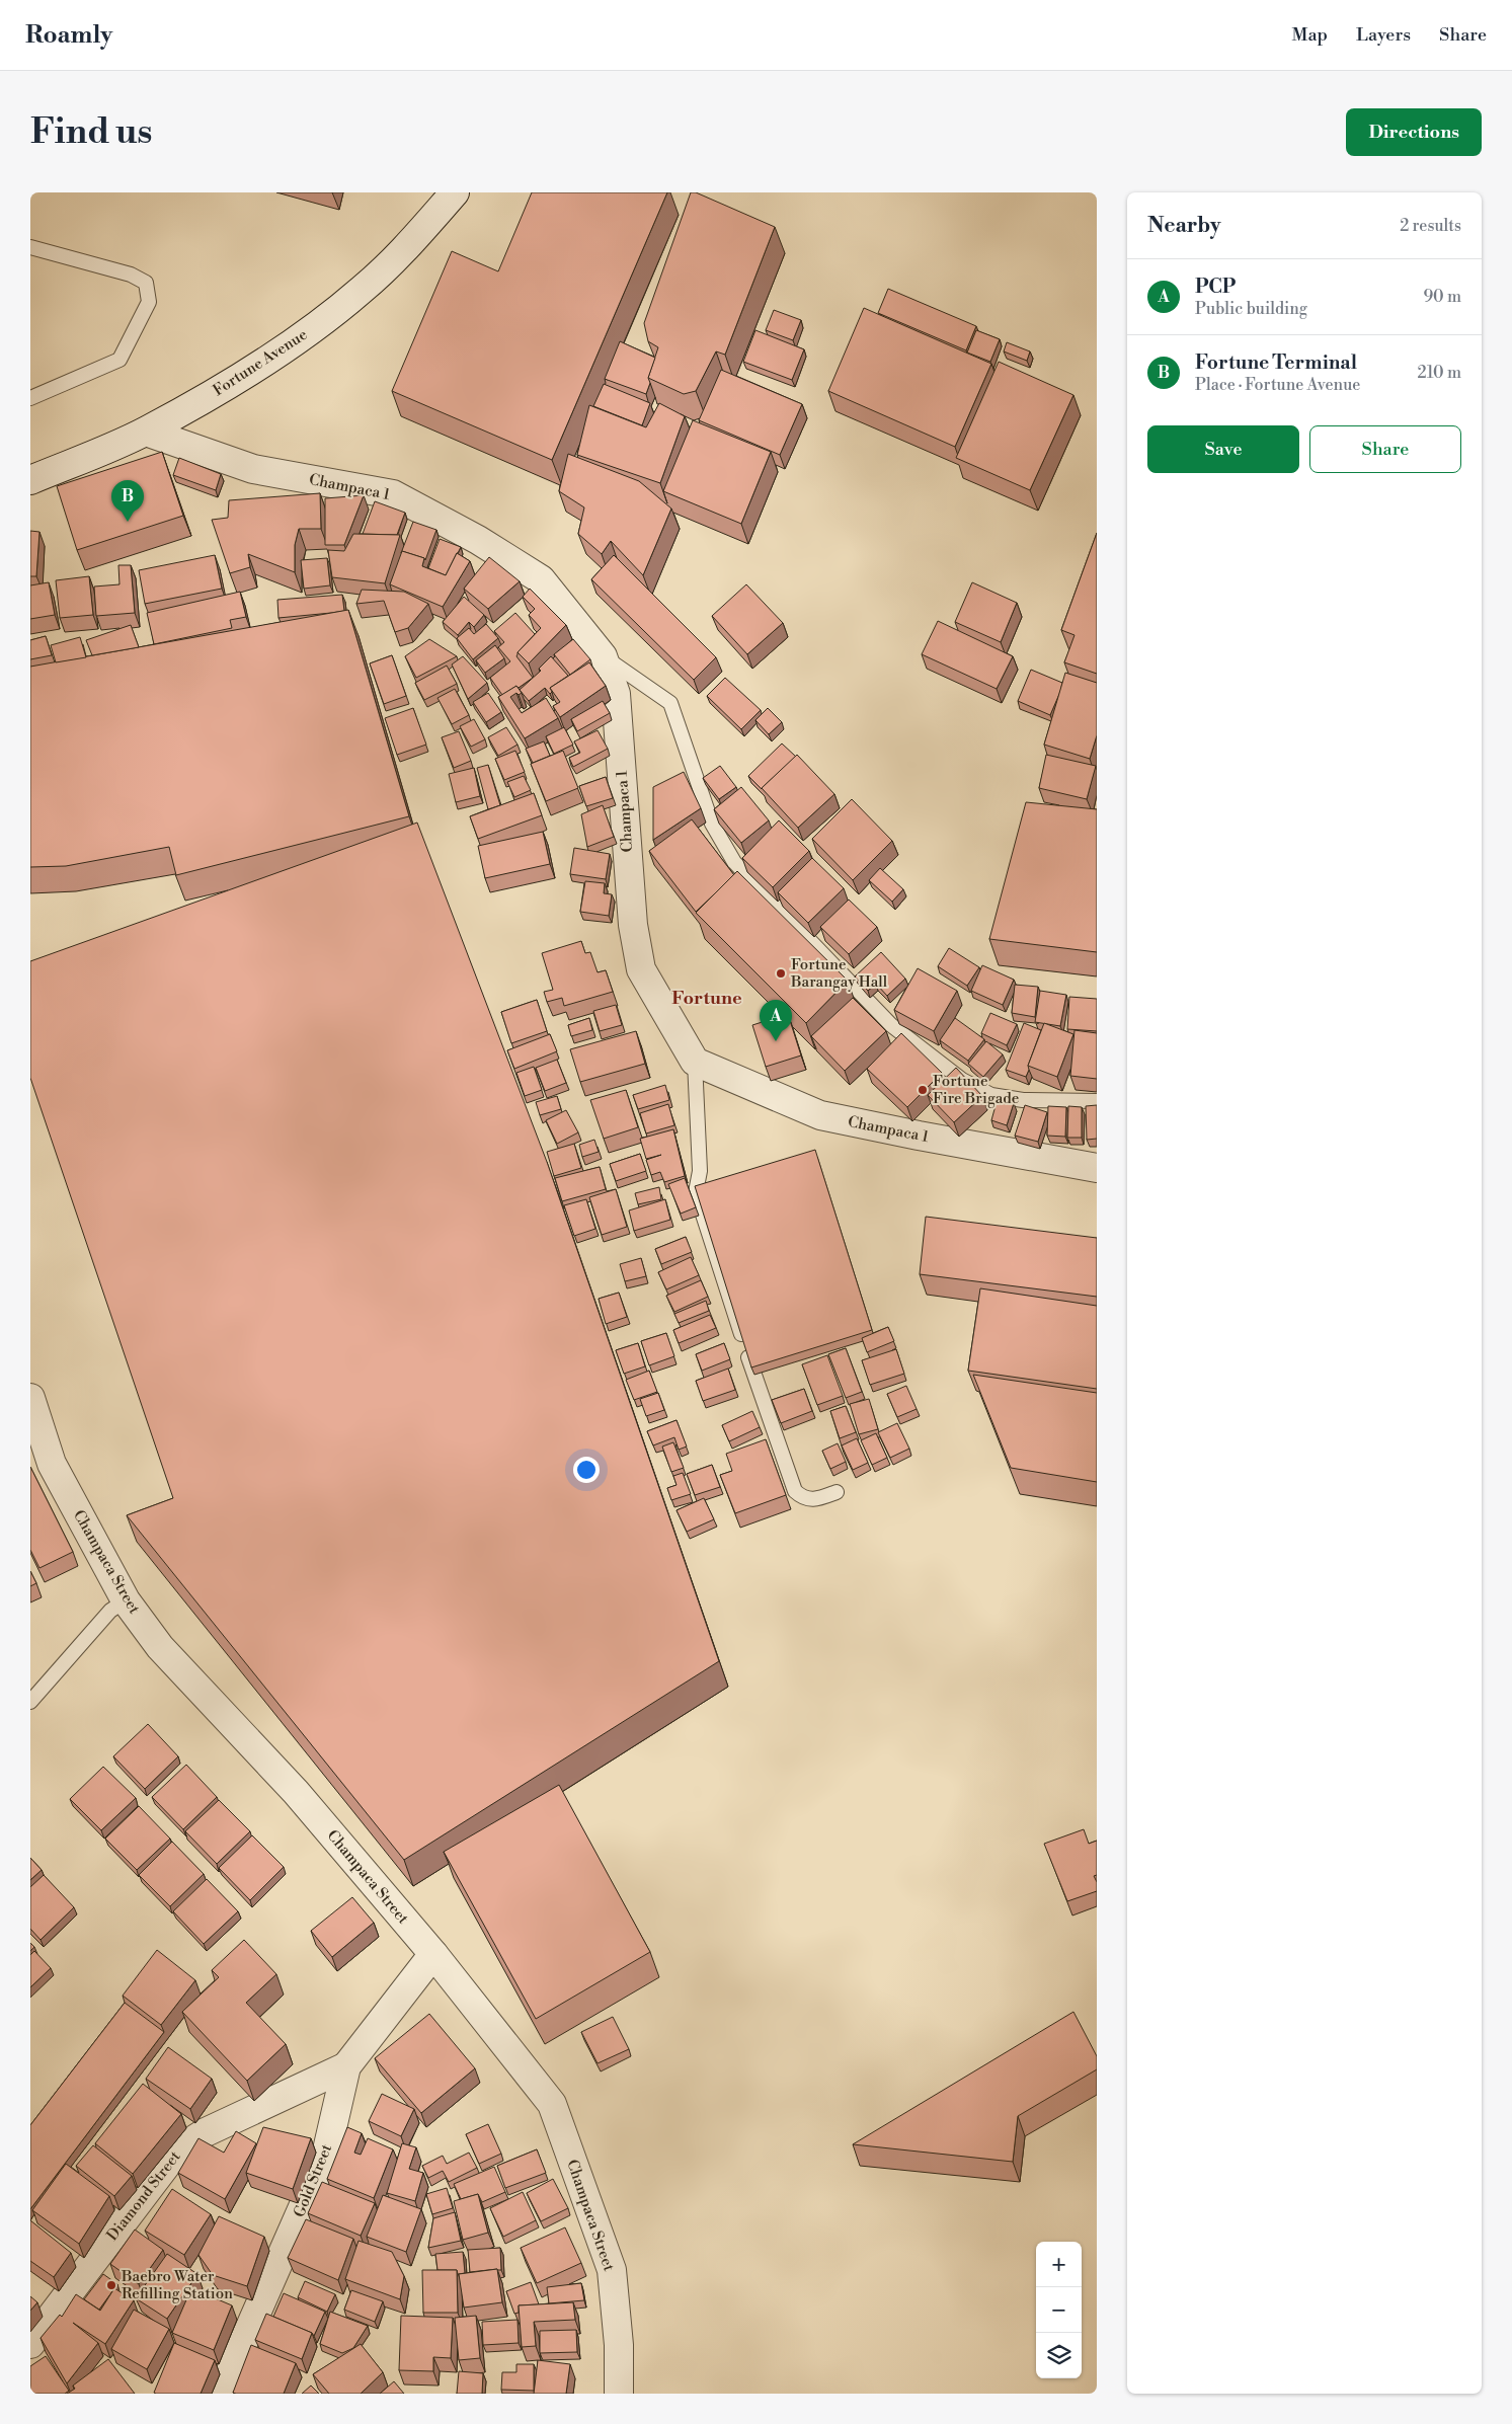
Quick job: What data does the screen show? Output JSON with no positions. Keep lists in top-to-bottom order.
{
  "streets": {
    "street": [
      "Fortune Avenue",
      "Champaca 1",
      "Champaca Street",
      "Gold Street",
      "Diamond Street"
    ]
  },
  "crossings": [
    ["Fortune Avenue", "Champaca 1"],
    ["Champaca Street", "Gold Street"],
    ["Gold Street", "Diamond Street"]
  ],
  "districts": ["Fortune"],
  "places": ["Fortune Barangay Hall", "Fortune Fire Brigade", "Baebro Water Refilling Station"],
  "page": {
    "header": "Roamly",
    "nav": ["Map", "Layers", "Share"],
    "buttons": [
      "Directions",
      ["Save", "Share"]
    ],
    "title": "Find us",
    "heading": ["Nearby", "2 results"],
    "list": [
      {
        "mark": "A",
        "name": "PCP",
        "note": "Public building",
        "value": "90 m"
      },
      {
        "mark": "B",
        "name": "Fortune Terminal",
        "note": "Place · Fortune Avenue",
        "value": "210 m"
      }
    ],
    "pins": ["B", "A"],
    "map_buttons": ["+", "−"]
  }
}
